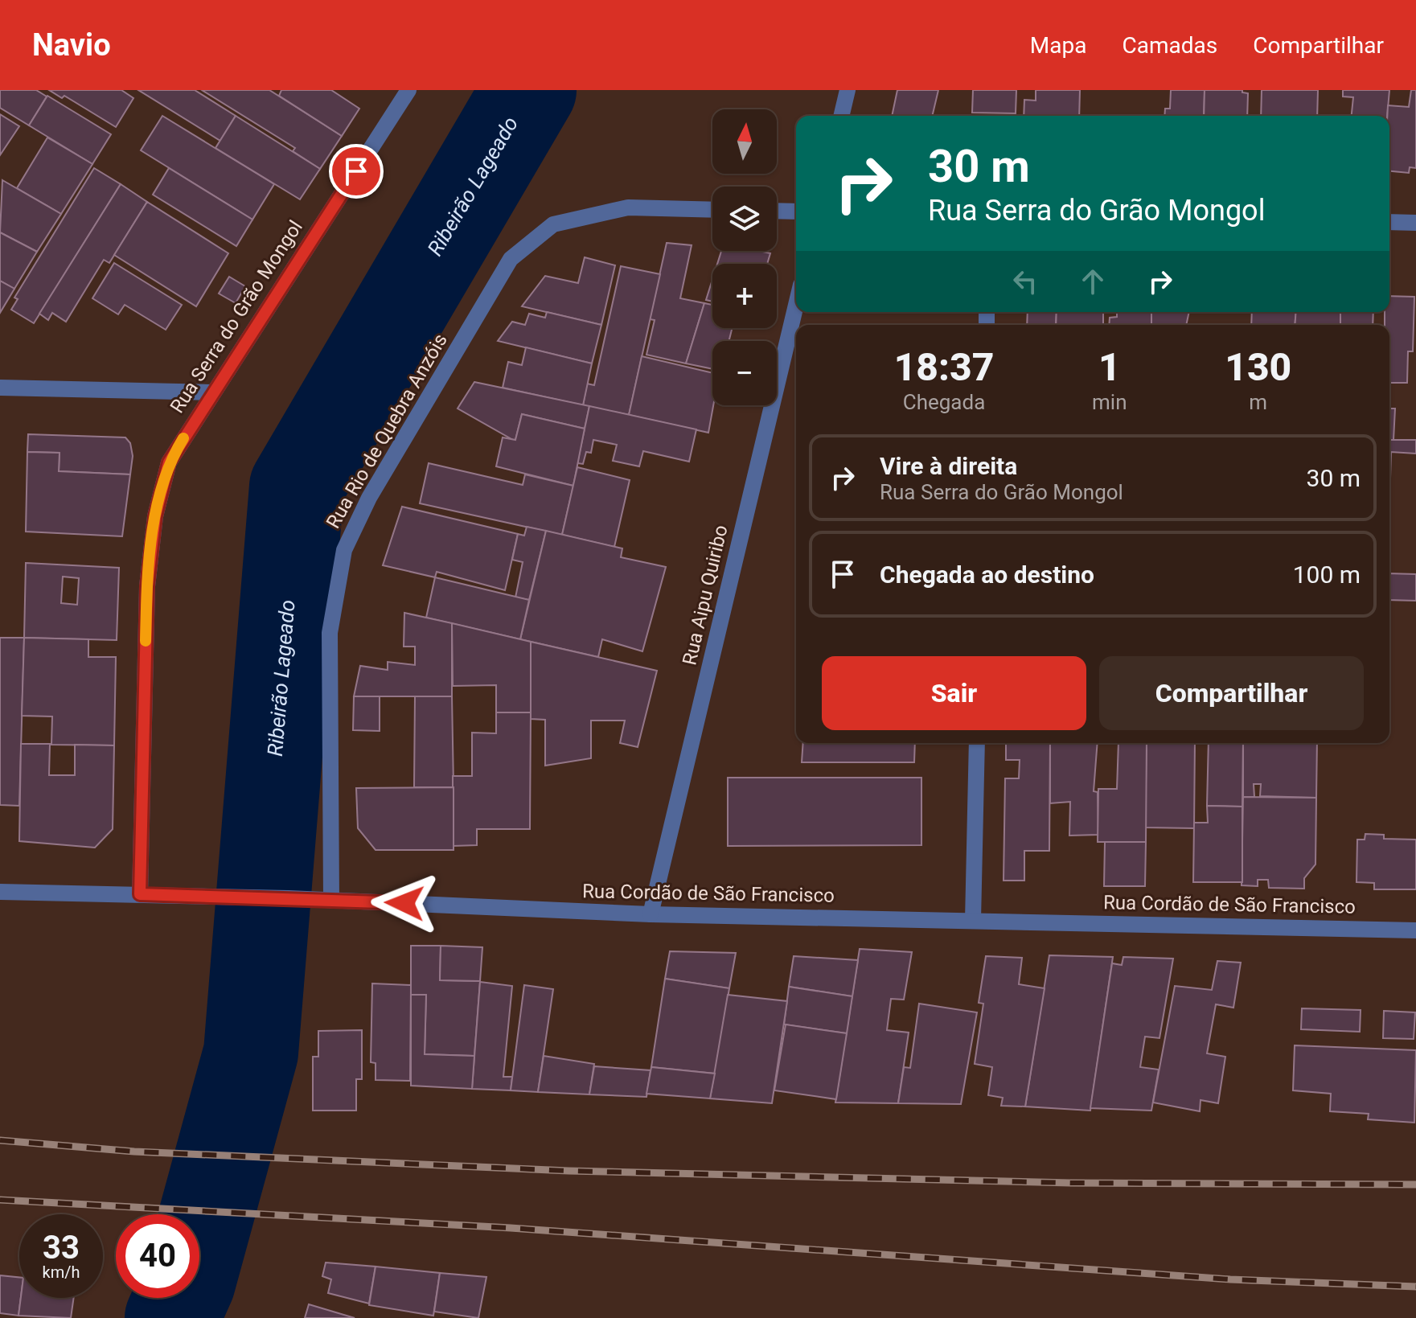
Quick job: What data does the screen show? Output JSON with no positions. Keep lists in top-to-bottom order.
{
  "streets": {
    "street": [
      "Rua Serra do Grão Mongol",
      "Rua Rio de Quebra Anzóis",
      "Rua Aipu Quiribo",
      "Rua Cordão de São Francisco"
    ]
  },
  "crossings": [
    ["Rua Serra do Grão Mongol", "Rua Cordão de São Francisco"],
    ["Rua Rio de Quebra Anzóis", "Rua Cordão de São Francisco"],
    ["Rua Aipu Quiribo", "Rua Cordão de São Francisco"]
  ],
  "water": ["Ribeirão Lageado"],
  "north": "top",
  "page": {
    "header": "Navio",
    "nav": ["Mapa", "Camadas", "Compartilhar"],
    "map_buttons": ["+", "−"],
    "turn": ["30 m", "Rua Serra do Grão Mongol"],
    "eta": [
      "18:37",
      "Chegada",
      "1",
      "min",
      "130",
      "m"
    ],
    "list": [
      {
        "name": "Vire à direita",
        "note": "Rua Serra do Grão Mongol",
        "value": "30 m"
      },
      {
        "name": "Chegada ao destino",
        "value": "100 m"
      }
    ],
    "buttons": ["Sair", "Compartilhar"],
    "speed": "33 km/h",
    "limit": "40"
  }
}
